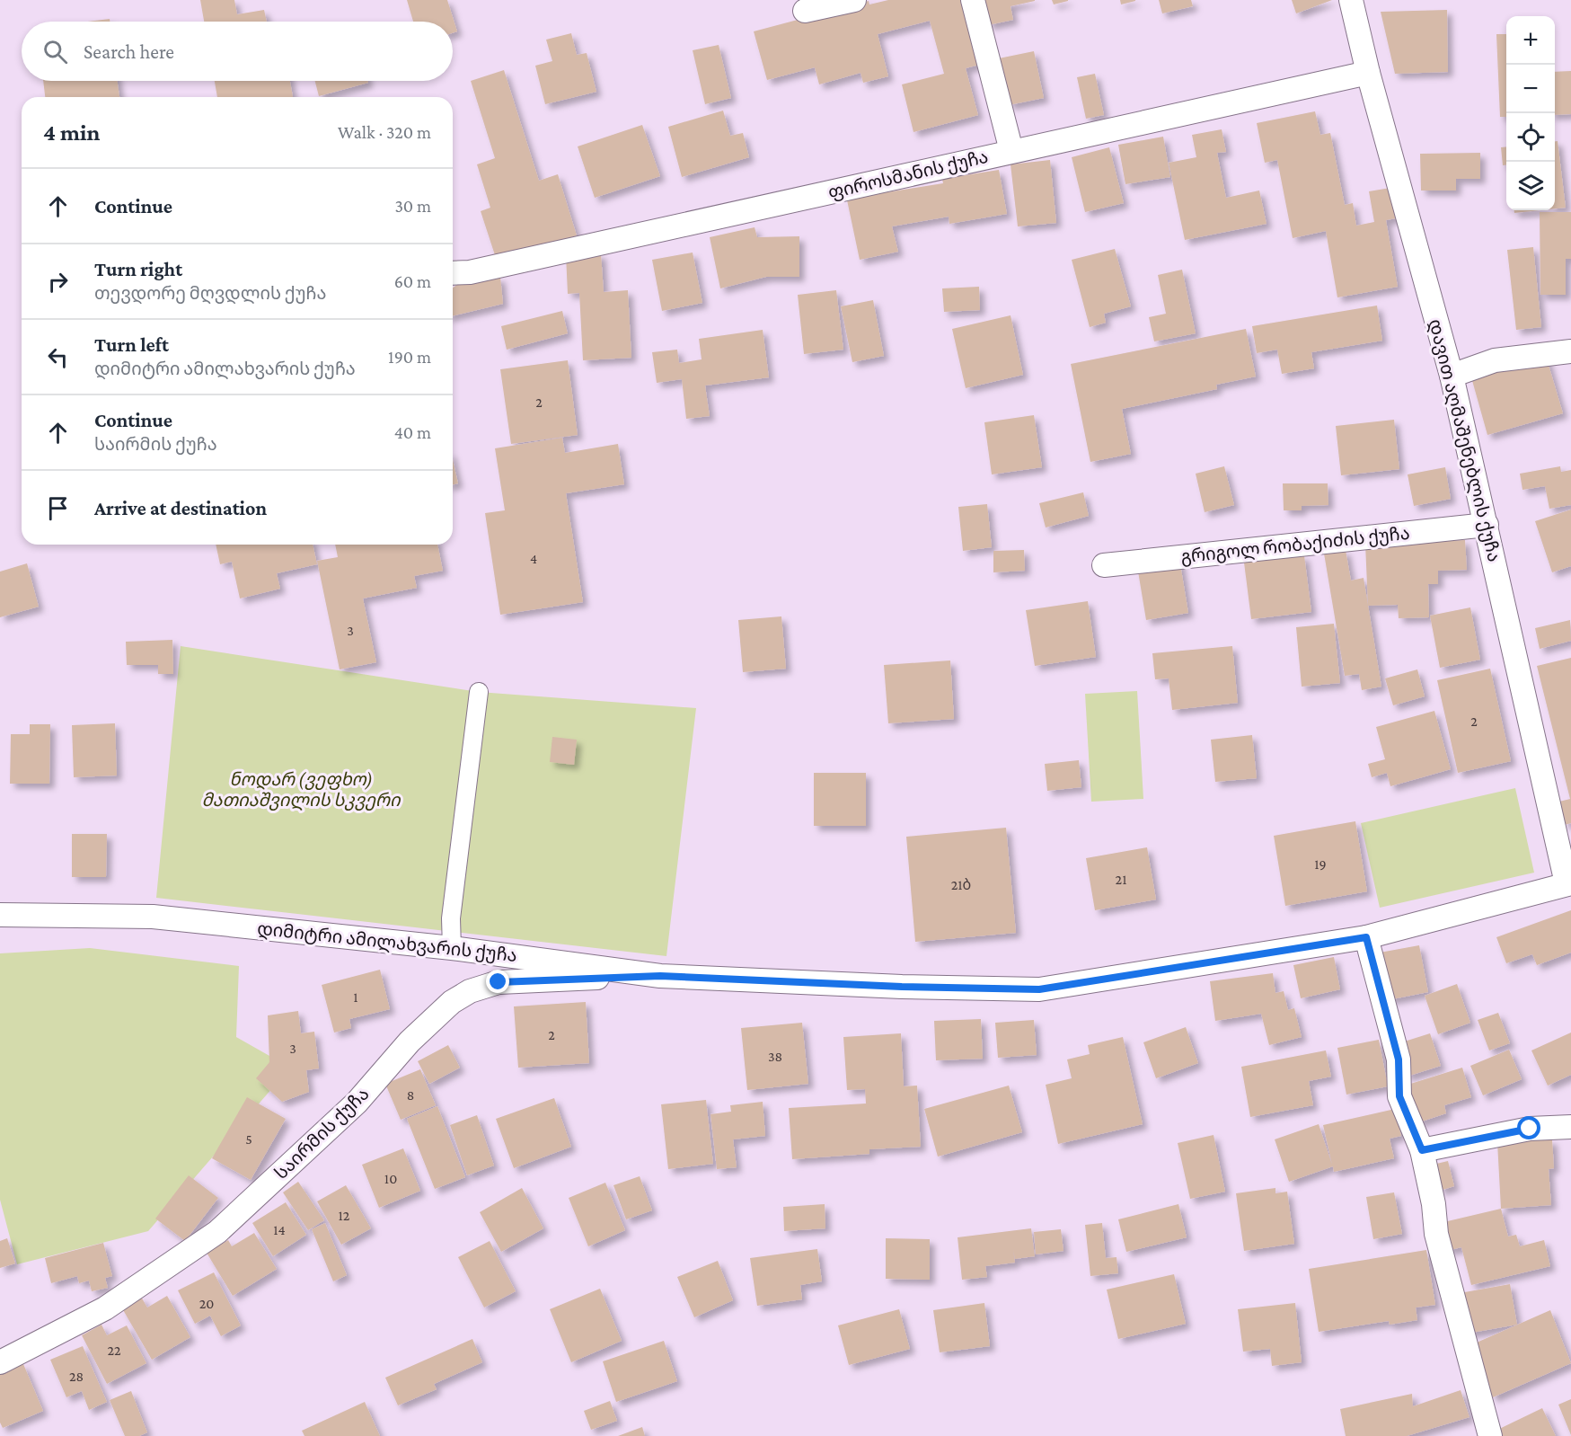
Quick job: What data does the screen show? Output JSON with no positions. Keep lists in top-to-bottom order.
{
  "streets": {
    "street": [
      "ფიროსმანის ქუჩა",
      "დავით აღმაშენებლის ქუჩა",
      "გრიგოლ რობაქიძის ქუჩა",
      "დიმიტრი ამილახვარის ქუჩა",
      "საირმის ქუჩა"
    ]
  },
  "crossings": [
    ["ფიროსმანის ქუჩა", "დავით აღმაშენებლის ქუჩა"],
    ["დავით აღმაშენებლის ქუჩა", "გრიგოლ რობაქიძის ქუჩა"],
    ["დავით აღმაშენებლის ქუჩა", "დიმიტრი ამილახვარის ქუჩა"],
    ["დიმიტრი ამილახვარის ქუჩა", "საირმის ქუჩა"]
  ],
  "parks": ["ნოდარ (ვეფხო) მათიაშვილის სკვერი"],
  "house_numbers": [
    "2",
    "4",
    "3",
    "2",
    "19",
    "21",
    "21ბ",
    "1",
    "2",
    "3",
    "38",
    "8",
    "5",
    "10",
    "12",
    "14",
    "20",
    "22",
    "28"
  ],
  "page": {
    "map_buttons": ["+", "−"],
    "search": "Search here",
    "heading": ["4 min", "Walk · 320 m"],
    "list": [
      ["Continue", "30 m"],
      ["Turn right", "თევდორე მღვდლის ქუჩა", "60 m"],
      ["Turn left", "დიმიტრი ამილახვარის ქუჩა", "190 m"],
      ["Continue", "საირმის ქუჩა", "40 m"],
      "Arrive at destination"
    ]
  }
}
